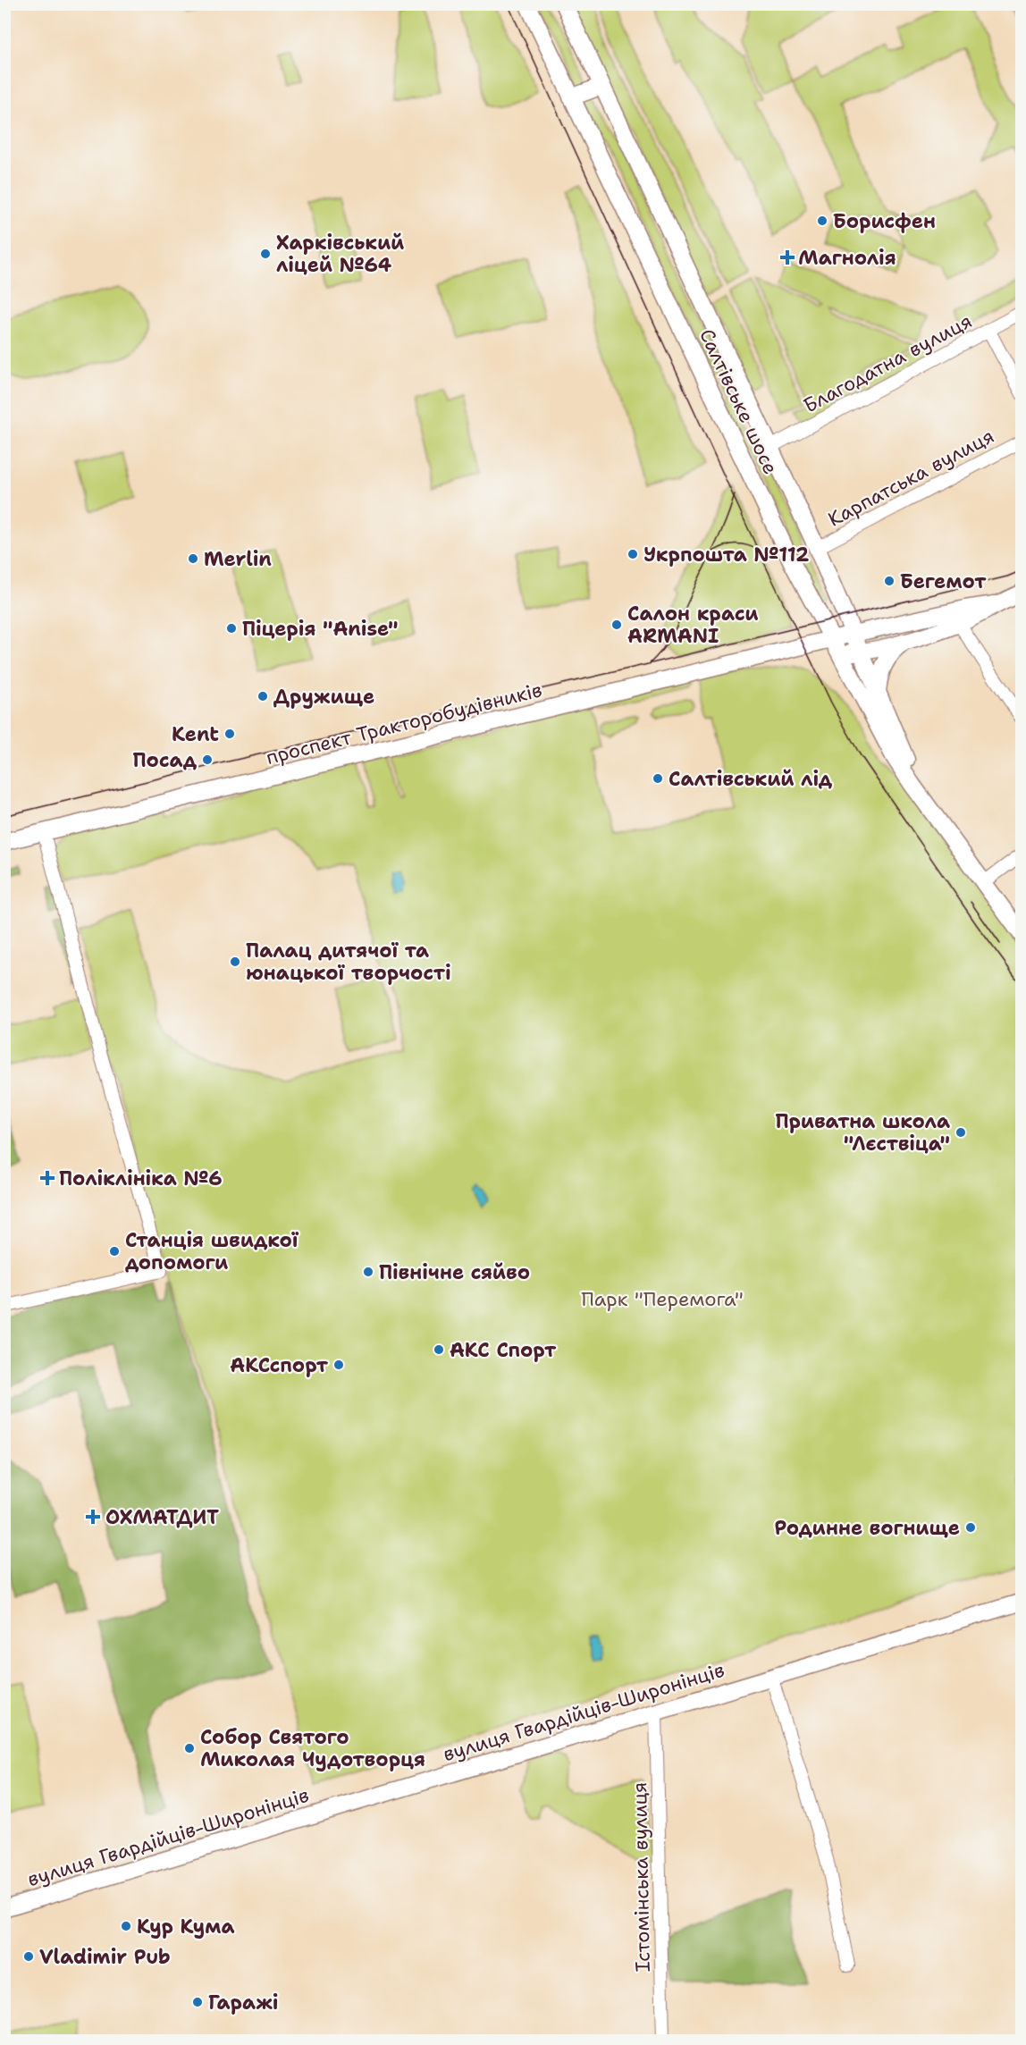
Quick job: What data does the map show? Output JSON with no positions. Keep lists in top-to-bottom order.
{
  "streets": {
    "main road": ["Салтівське шосе", "проспект Тракторобудівників", "вулиця Гвардійців-Широнінців"],
    "street": ["Благодатна вулиця", "Карпатська вулиця", "Істомінська вулиця"]
  },
  "crossings": [
    ["Благодатна вулиця", "Салтівське шосе"],
    ["Салтівське шосе", "Карпатська вулиця"],
    ["Салтівське шосе", "проспект Тракторобудівників"],
    ["вулиця Гвардійців-Широнінців", "Істомінська вулиця"]
  ],
  "parks": ["Парк \"Перемога\""],
  "places": {
    "other": [
      "Борисфен",
      "Харківський ліцей №64",
      "Укрпошта №112",
      "Merlin",
      "Бегемот",
      "Салон краси ARMANI",
      "Піцерія \"Anise\"",
      "Дружище",
      "Kent",
      "Посад",
      "Салтівський лід",
      "Палац дитячої та юнацької творчості",
      "Приватна школа \"Лєствіца\"",
      "Станція швидкої допомоги",
      "Північне сяйво",
      "АКС Спорт",
      "АКСспорт",
      "Родинне вогнище",
      "Собор Святого Миколая Чудотворця",
      "Кур Кума",
      "Vladimir Pub",
      "Гаражі"
    ],
    "health": ["Магнолія", "Поліклініка №6", "ОХМАТДИТ"]
  }
}
